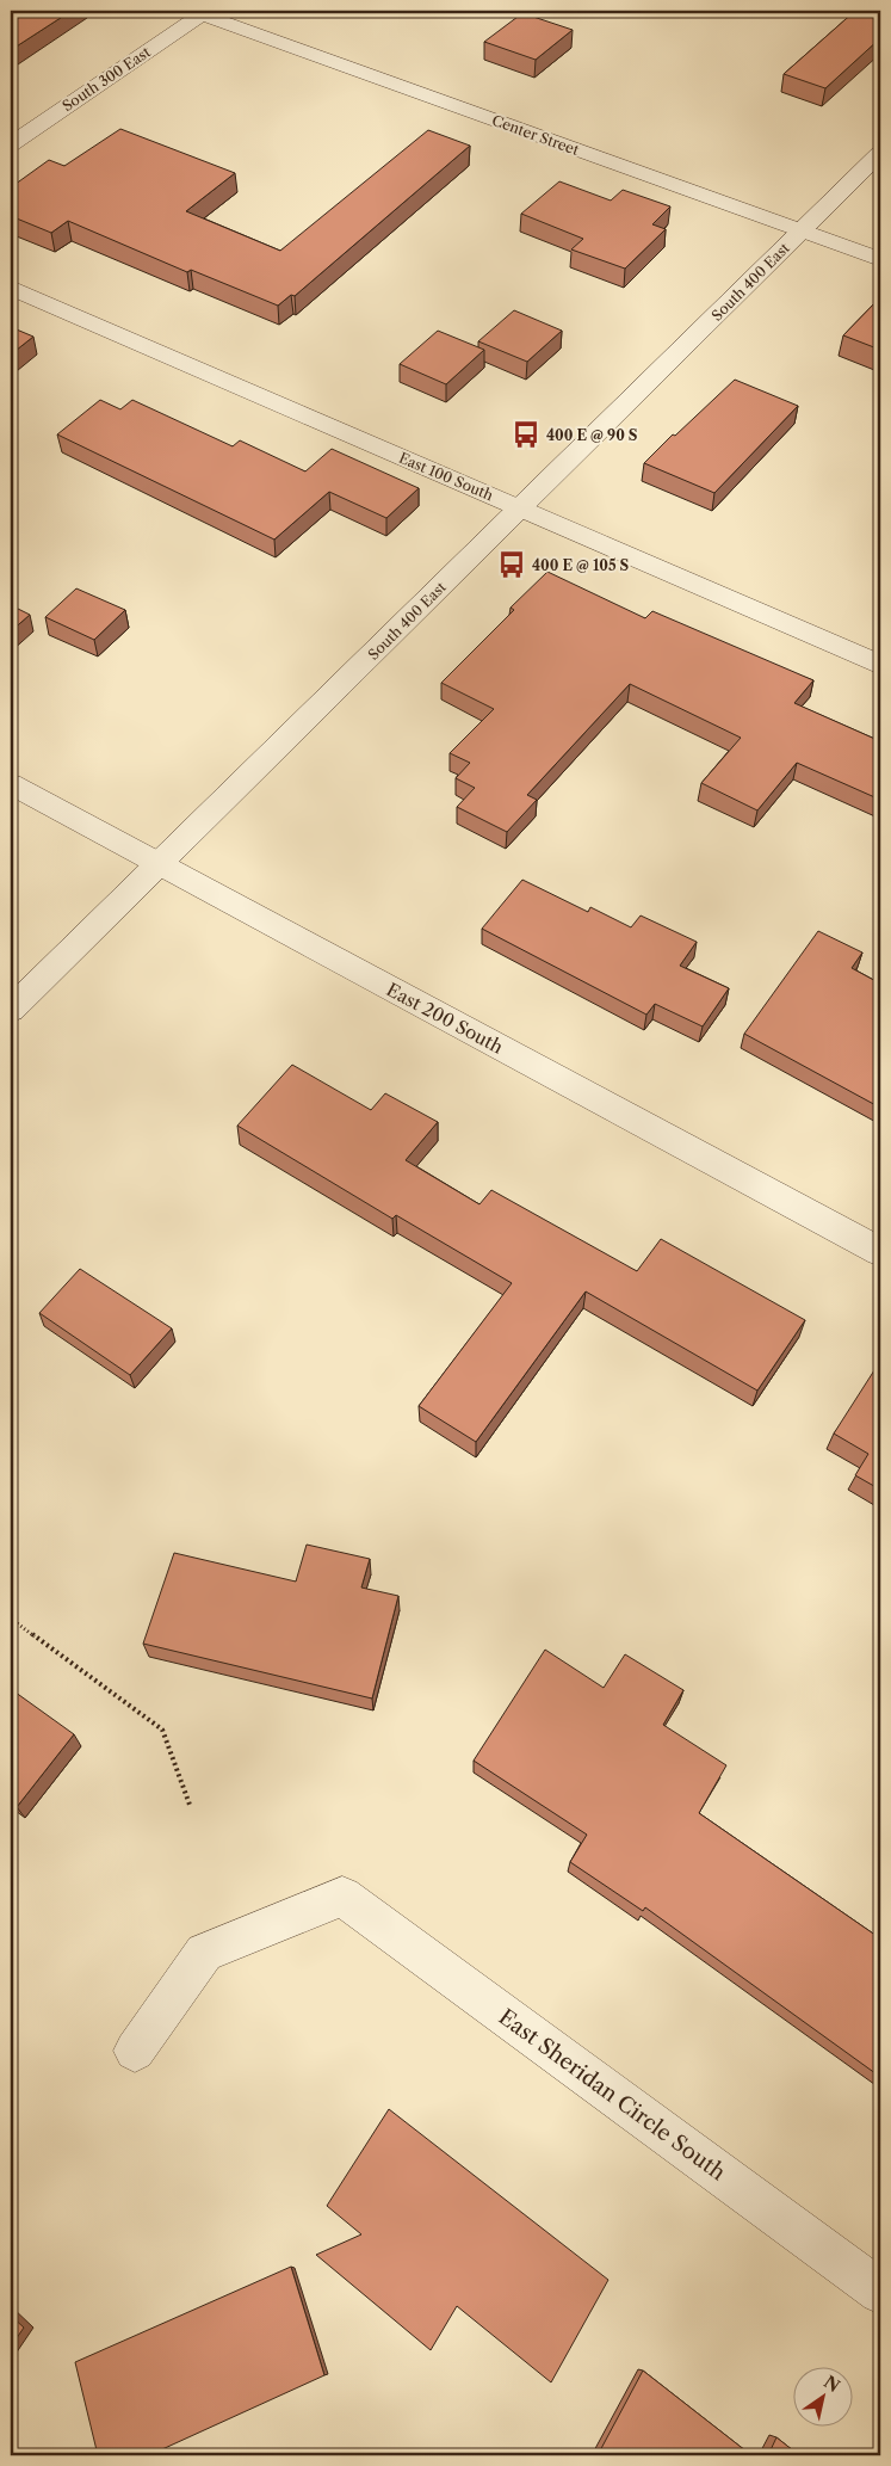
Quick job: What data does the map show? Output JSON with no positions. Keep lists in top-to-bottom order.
{
  "streets": {
    "street": [
      "South 300 East",
      "Center Street",
      "South 400 East",
      "East 100 South",
      "East 200 South",
      "East Sheridan Circle South"
    ]
  },
  "crossings": [
    ["South 300 East", "Center Street"],
    ["Center Street", "South 400 East"],
    ["South 400 East", "East 100 South"],
    ["South 400 East", "East 200 South"]
  ],
  "places": {
    "bus stop": ["400 E @ 90 S", "400 E @ 105 S"]
  },
  "north": "top right"
}
